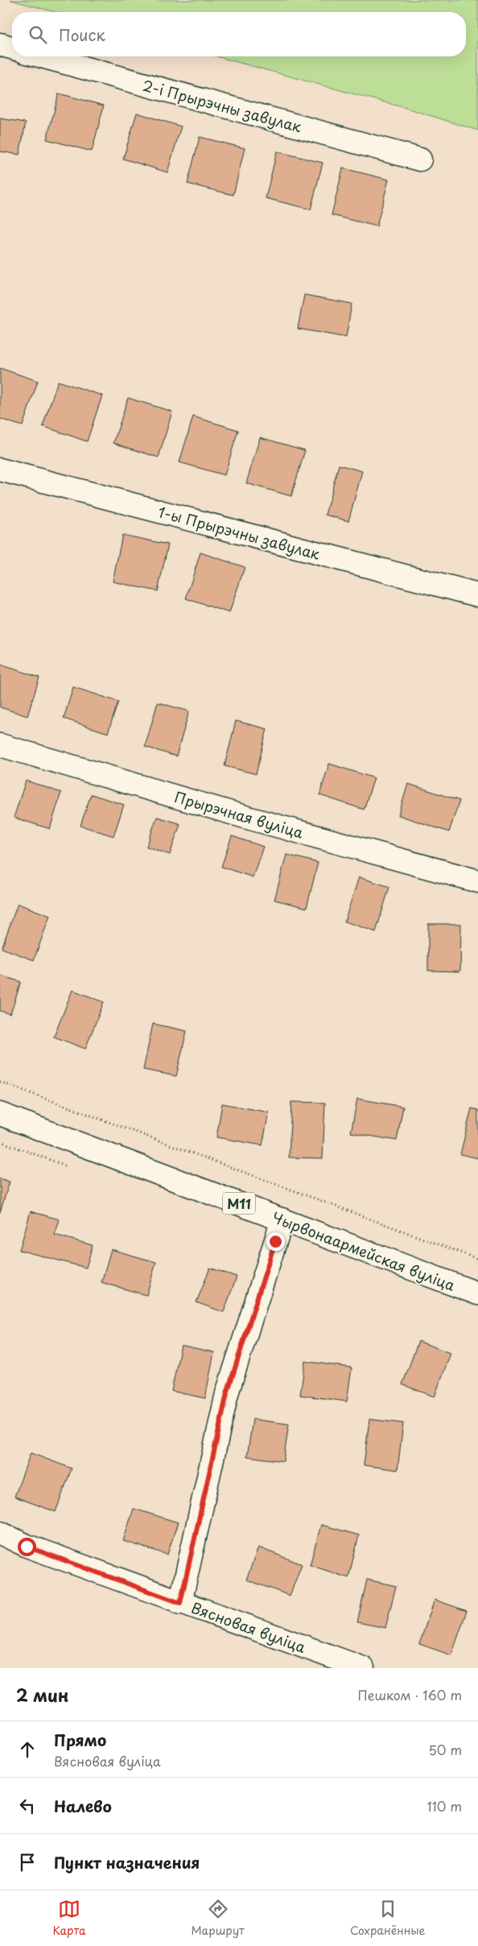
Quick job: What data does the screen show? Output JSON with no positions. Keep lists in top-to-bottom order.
{
  "streets": {
    "main road": [
      "2-і Прырэчны завулак",
      "1-ы Прырэчны завулак",
      "Прырэчная вуліца",
      "М11",
      "Чырвонаармейская вуліца",
      "Вясновая вуліца"
    ]
  },
  "page": {
    "search": "Поиск",
    "heading": ["2 мин", "Пешком · 160 m"],
    "list": [
      ["Прямо", "Вясновая вуліца", "50 m"],
      ["Налево", "110 m"],
      "Пункт назначения"
    ],
    "nav": ["Карта", "Маршрут", "Сохранённые"]
  }
}
